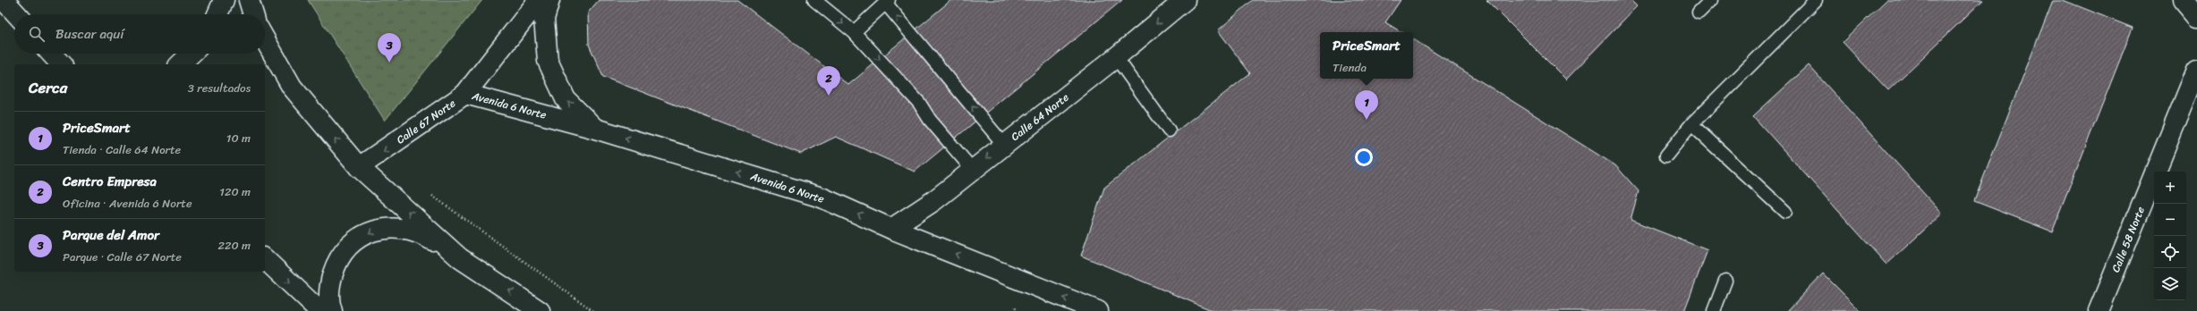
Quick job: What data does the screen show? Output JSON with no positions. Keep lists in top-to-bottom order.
{
  "streets": {
    "street": [
      "Avenida 6 Norte",
      "Calle 64 Norte",
      "Calle 67 Norte",
      "Calle 58 Norte"
    ]
  },
  "crossings": [
    ["Avenida 6 Norte", "Calle 64 Norte"],
    ["Avenida 6 Norte", "Calle 67 Norte"]
  ],
  "one_way": ["Avenida 6 Norte", "Calle 67 Norte"],
  "page": {
    "search": "Buscar aquí",
    "popup": ["PriceSmart", "Tienda"],
    "pins": ["3", "2", "1"],
    "heading": ["Cerca", "3 resultados"],
    "list": [
      {
        "mark": "1",
        "name": "PriceSmart",
        "note": "Tienda · Calle 64 Norte",
        "value": "10 m"
      },
      {
        "mark": "2",
        "name": "Centro Empresa",
        "note": "Oficina · Avenida 6 Norte",
        "value": "120 m"
      },
      {
        "mark": "3",
        "name": "Parque del Amor",
        "note": "Parque · Calle 67 Norte",
        "value": "220 m"
      }
    ],
    "map_buttons": ["+", "−"]
  }
}
